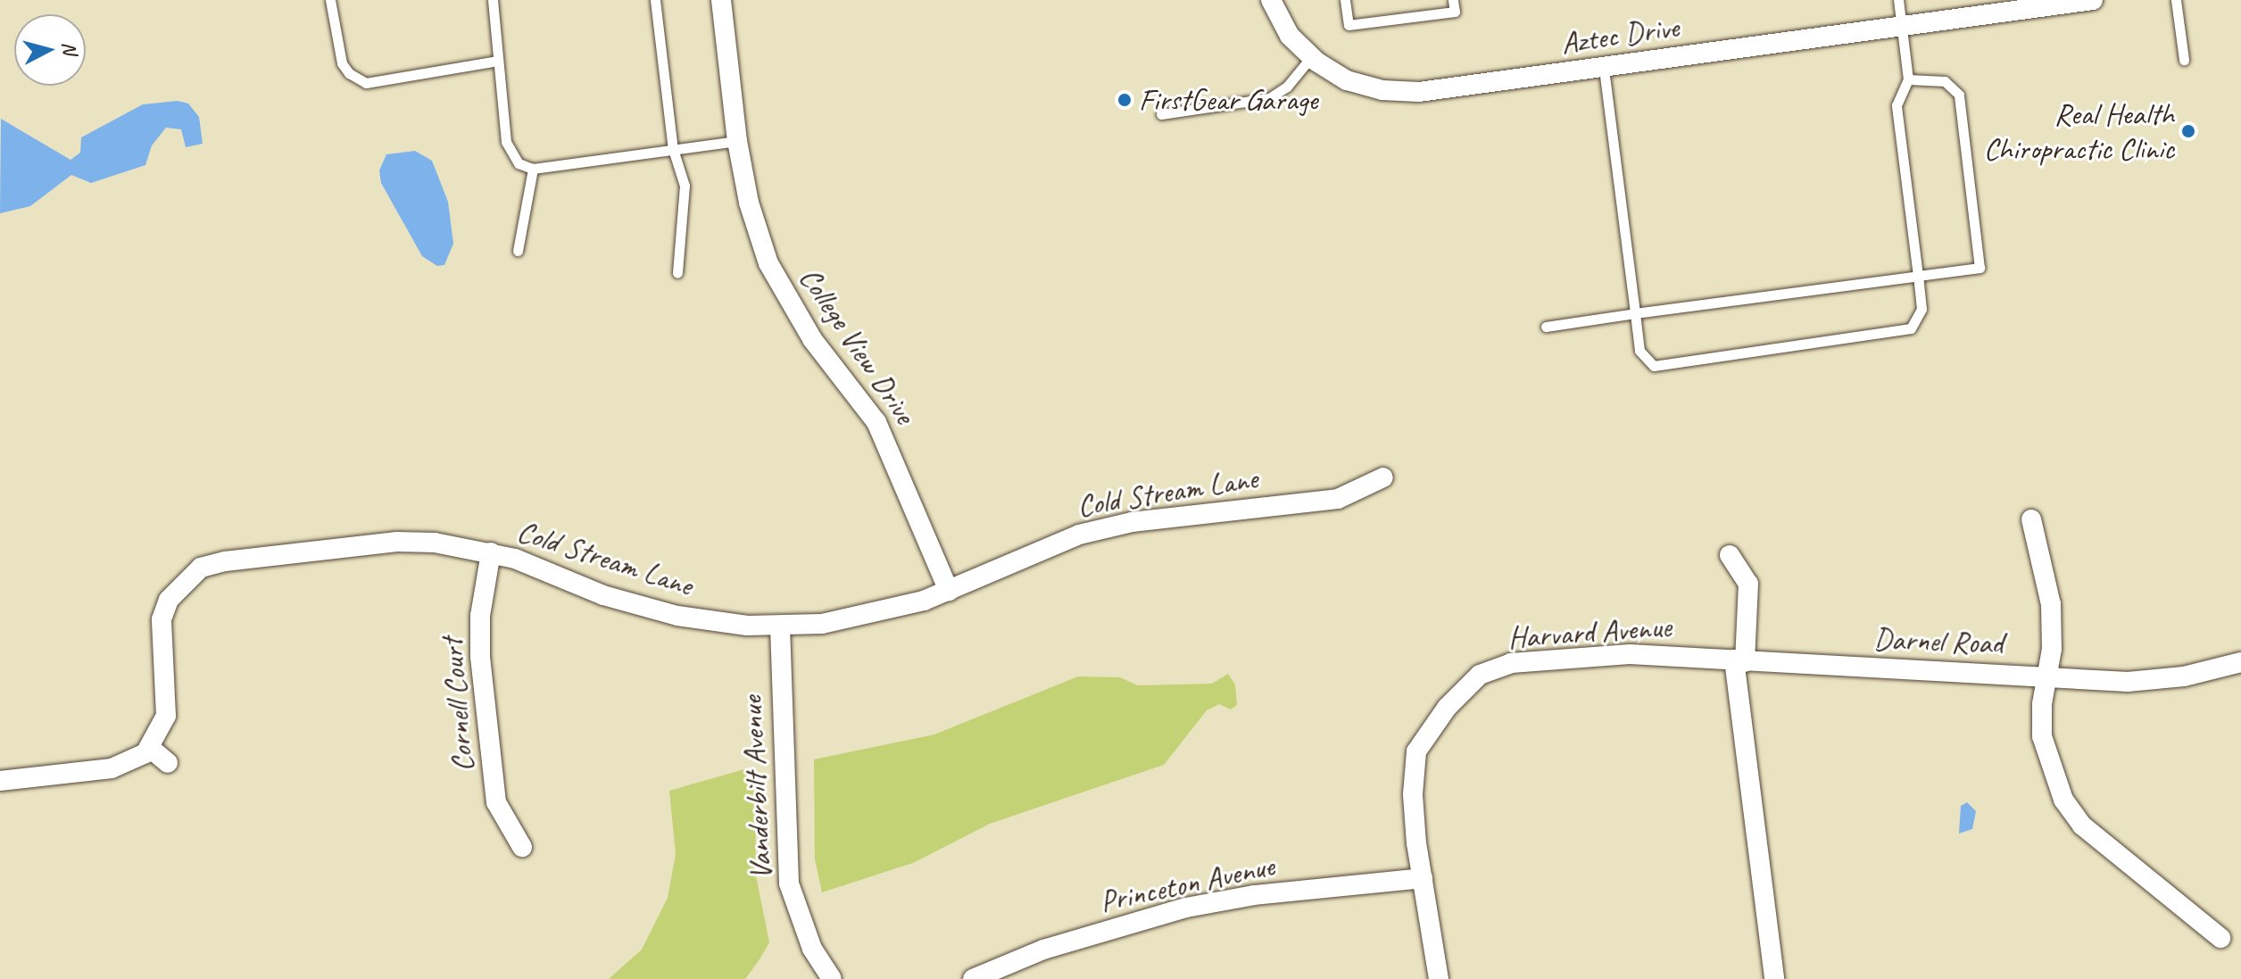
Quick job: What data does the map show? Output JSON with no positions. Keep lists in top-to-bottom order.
{
  "streets": {
    "street": [
      "Aztec Drive",
      "College View Drive",
      "Cold Stream Lane",
      "Harvard Avenue",
      "Darnel Road",
      "Cornell Court",
      "Vanderbilt Avenue",
      "Princeton Avenue"
    ]
  },
  "crossings": [
    ["College View Drive", "Cold Stream Lane"],
    ["Cold Stream Lane", "Cornell Court"],
    ["Cold Stream Lane", "Vanderbilt Avenue"],
    ["Harvard Avenue", "Darnel Road"],
    ["Harvard Avenue", "Princeton Avenue"]
  ],
  "places": ["FirstGear Garage", "Real Health Chiropractic Clinic"],
  "north": "right"
}
